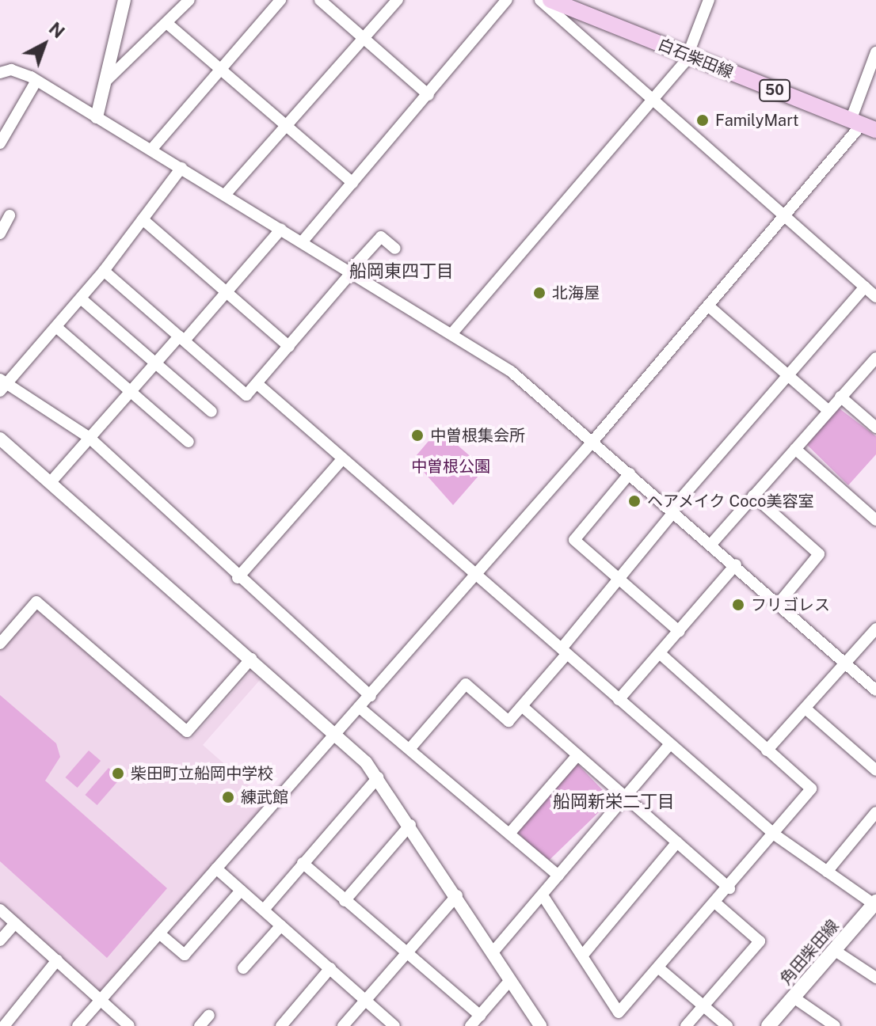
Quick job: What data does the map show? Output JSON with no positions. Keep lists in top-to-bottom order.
{
  "streets": {
    "main road": ["白石柴田線", "50", "角田柴田線"]
  },
  "districts": ["船岡東四丁目", "船岡新栄二丁目"],
  "parks": ["中曽根公園"],
  "places": [
    "FamilyMart",
    "北海屋",
    "中曽根集会所",
    "ヘアメイク Coco美容室",
    "フリゴレス",
    "柴田町立船岡中学校",
    "練武館"
  ],
  "north": "top right"
}
